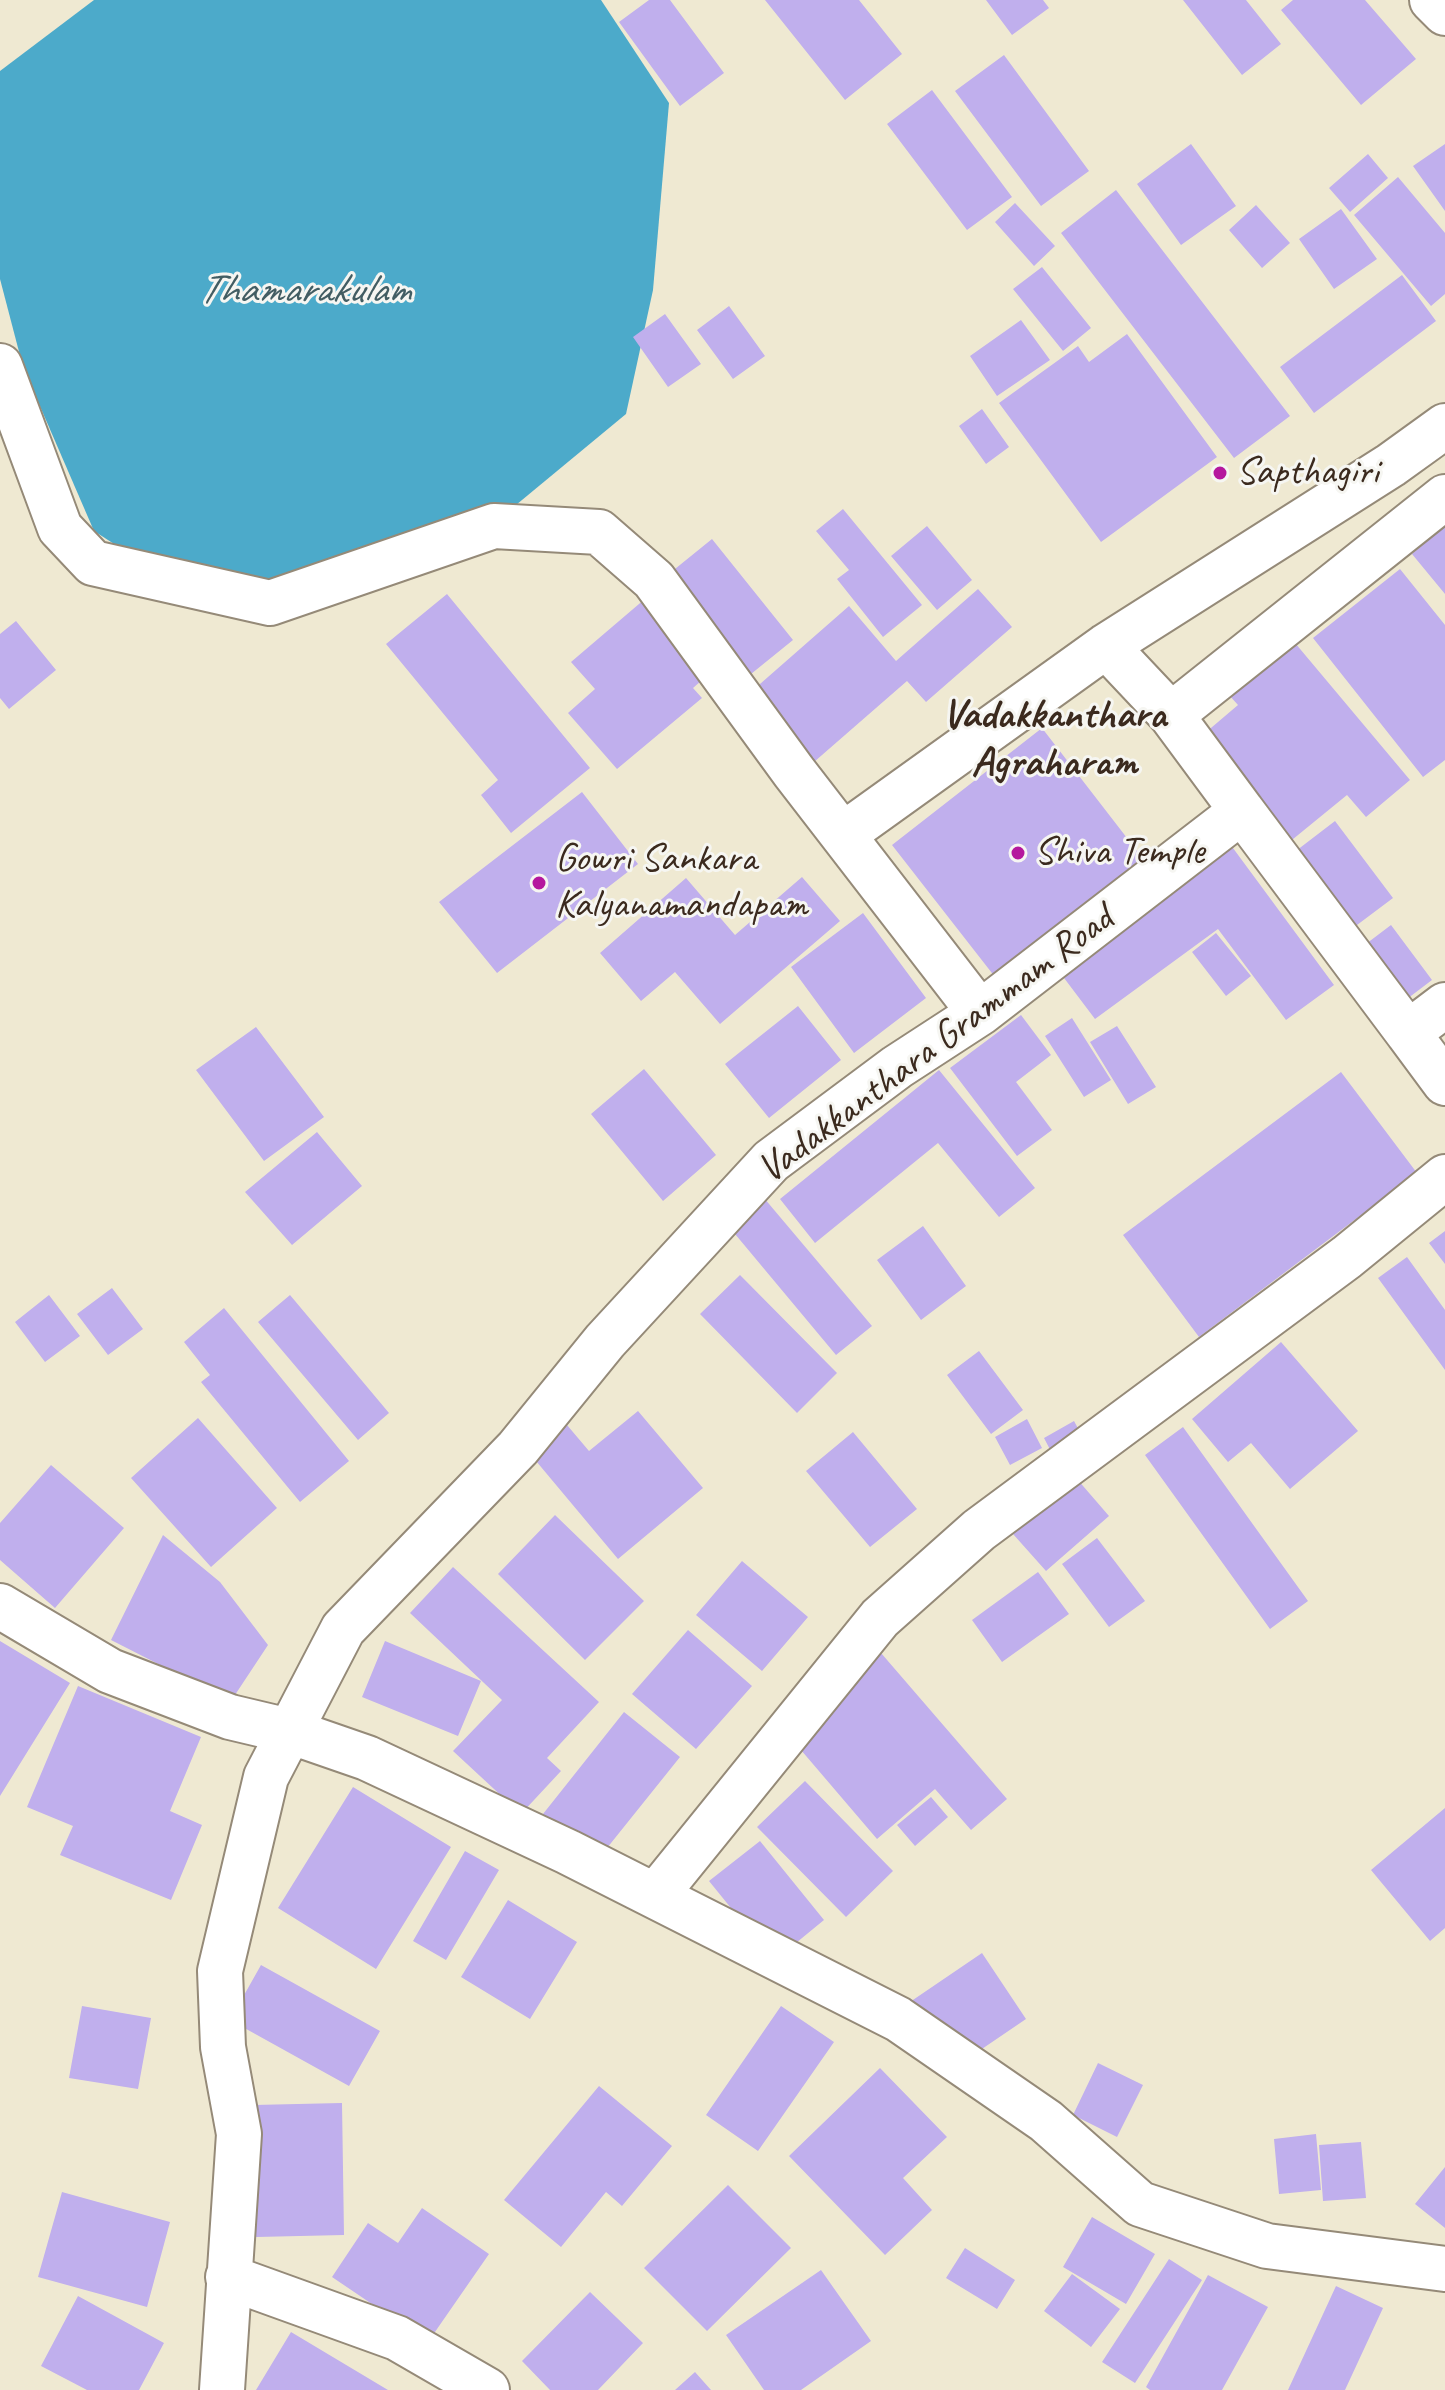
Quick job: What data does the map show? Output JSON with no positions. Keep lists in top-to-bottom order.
{
  "streets": {
    "street": ["Vadakkanthara Grammam Road"]
  },
  "districts": ["Vadakkanthara Agraharam"],
  "water": ["Thamarakulam"],
  "places": ["Sapthagiri", "Shiva Temple", "Gowri Sankara Kalyanamandapam"]
}
